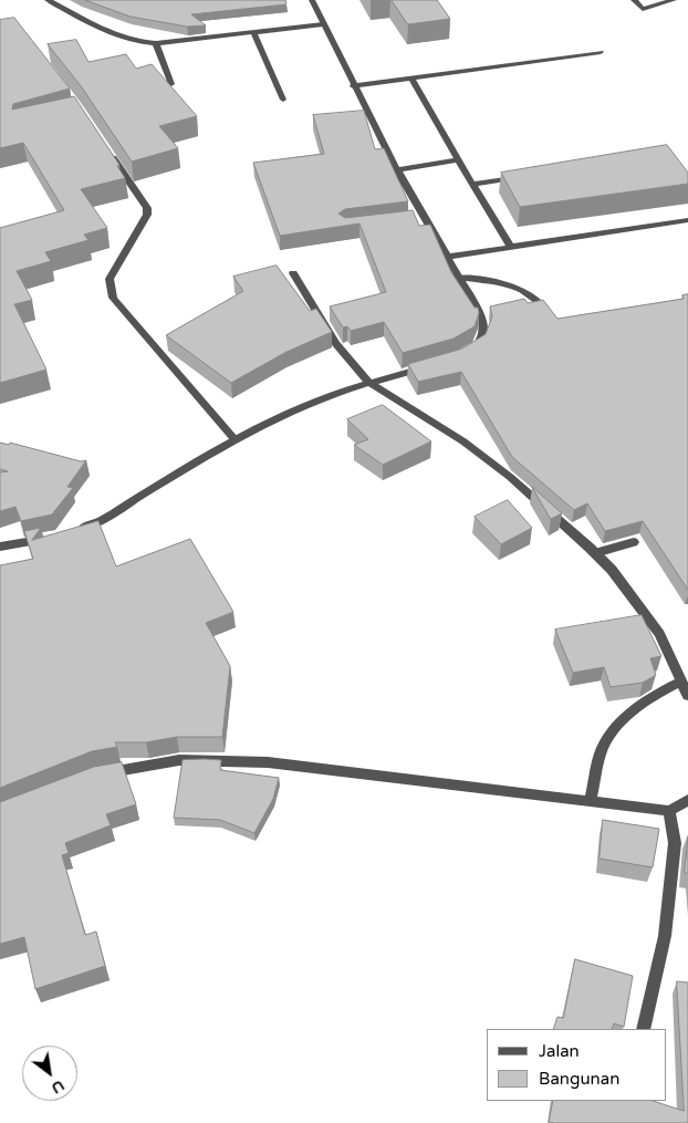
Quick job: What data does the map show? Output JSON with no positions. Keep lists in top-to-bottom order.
{
  "legend": ["Jalan", "Bangunan"],
  "north": "bottom right"
}
